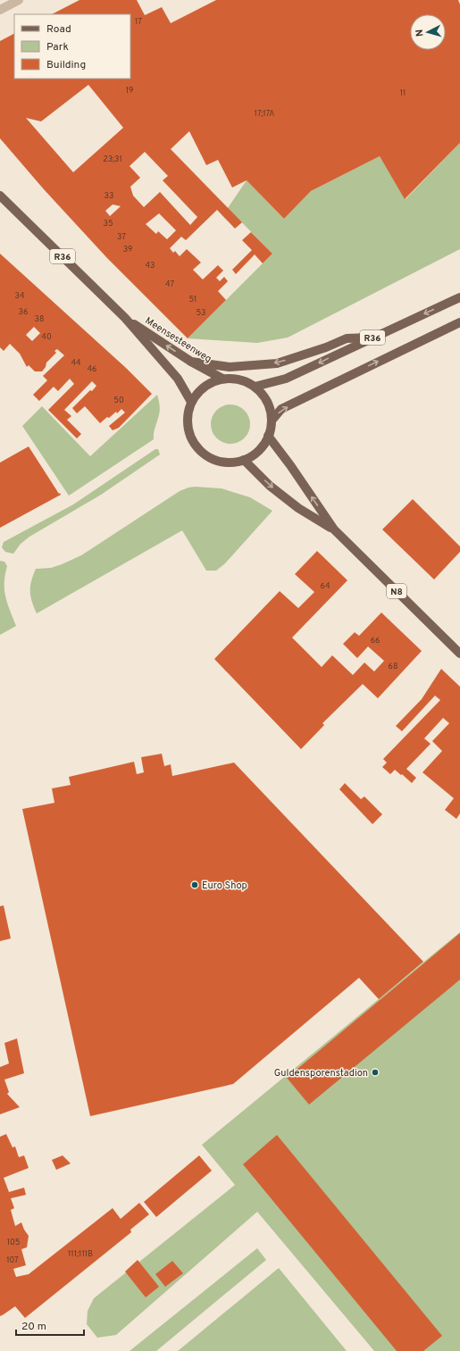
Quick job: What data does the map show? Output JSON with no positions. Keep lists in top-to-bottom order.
{
  "streets": {
    "main road": ["R36", "Meensesteenweg", "N8"]
  },
  "crossings": [
    ["R36", "Meensesteenweg"],
    ["R36", "N8"],
    ["Meensesteenweg", "N8"]
  ],
  "places": ["Euro Shop", "Guldensporenstadion"],
  "house_numbers": [
    "17",
    "19",
    "11",
    "17;17A",
    "23;31",
    "33",
    "35",
    "37",
    "39",
    "43",
    "47",
    "34",
    "51",
    "36",
    "53",
    "38",
    "40",
    "44",
    "46",
    "50",
    "64",
    "66",
    "68",
    "105",
    "111;111B",
    "107"
  ],
  "legend": ["Road", "Park", "Building"],
  "scale_bar": "20 m",
  "north": "left"
}
